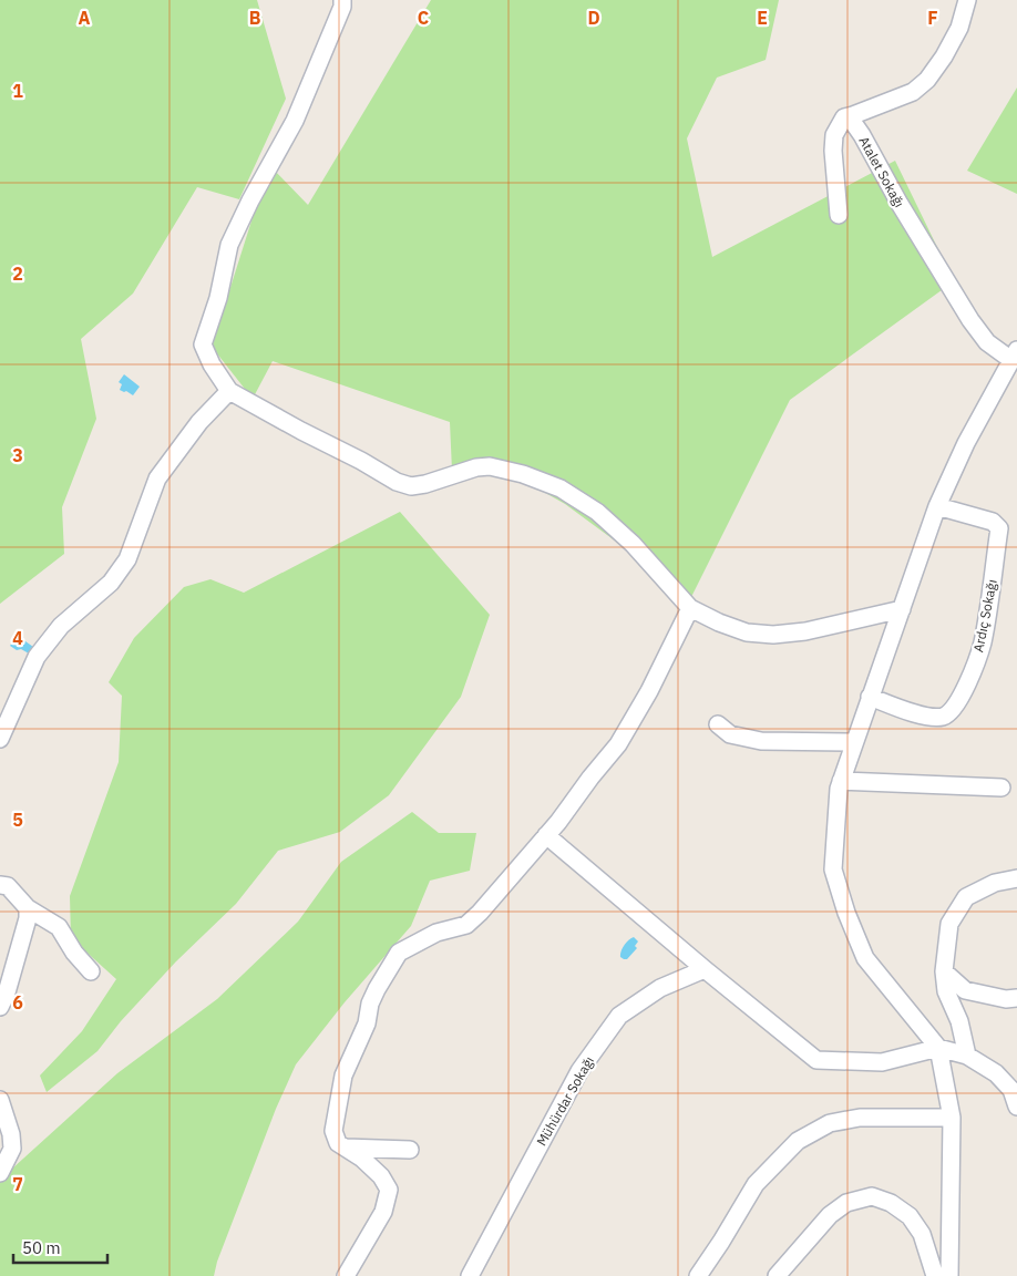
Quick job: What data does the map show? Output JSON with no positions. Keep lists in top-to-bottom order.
{
  "streets": {
    "street": ["Atalet Sokağı", "Ardıç Sokağı", "Mühürdar Sokağı"]
  },
  "scale_bar": "50 m",
  "grid": {
    "columns": [
      "A",
      "B",
      "C",
      "D",
      "E",
      "F"
    ],
    "rows": [
      "1",
      "2",
      "3",
      "4",
      "5",
      "6",
      "7"
    ]
  }
}
